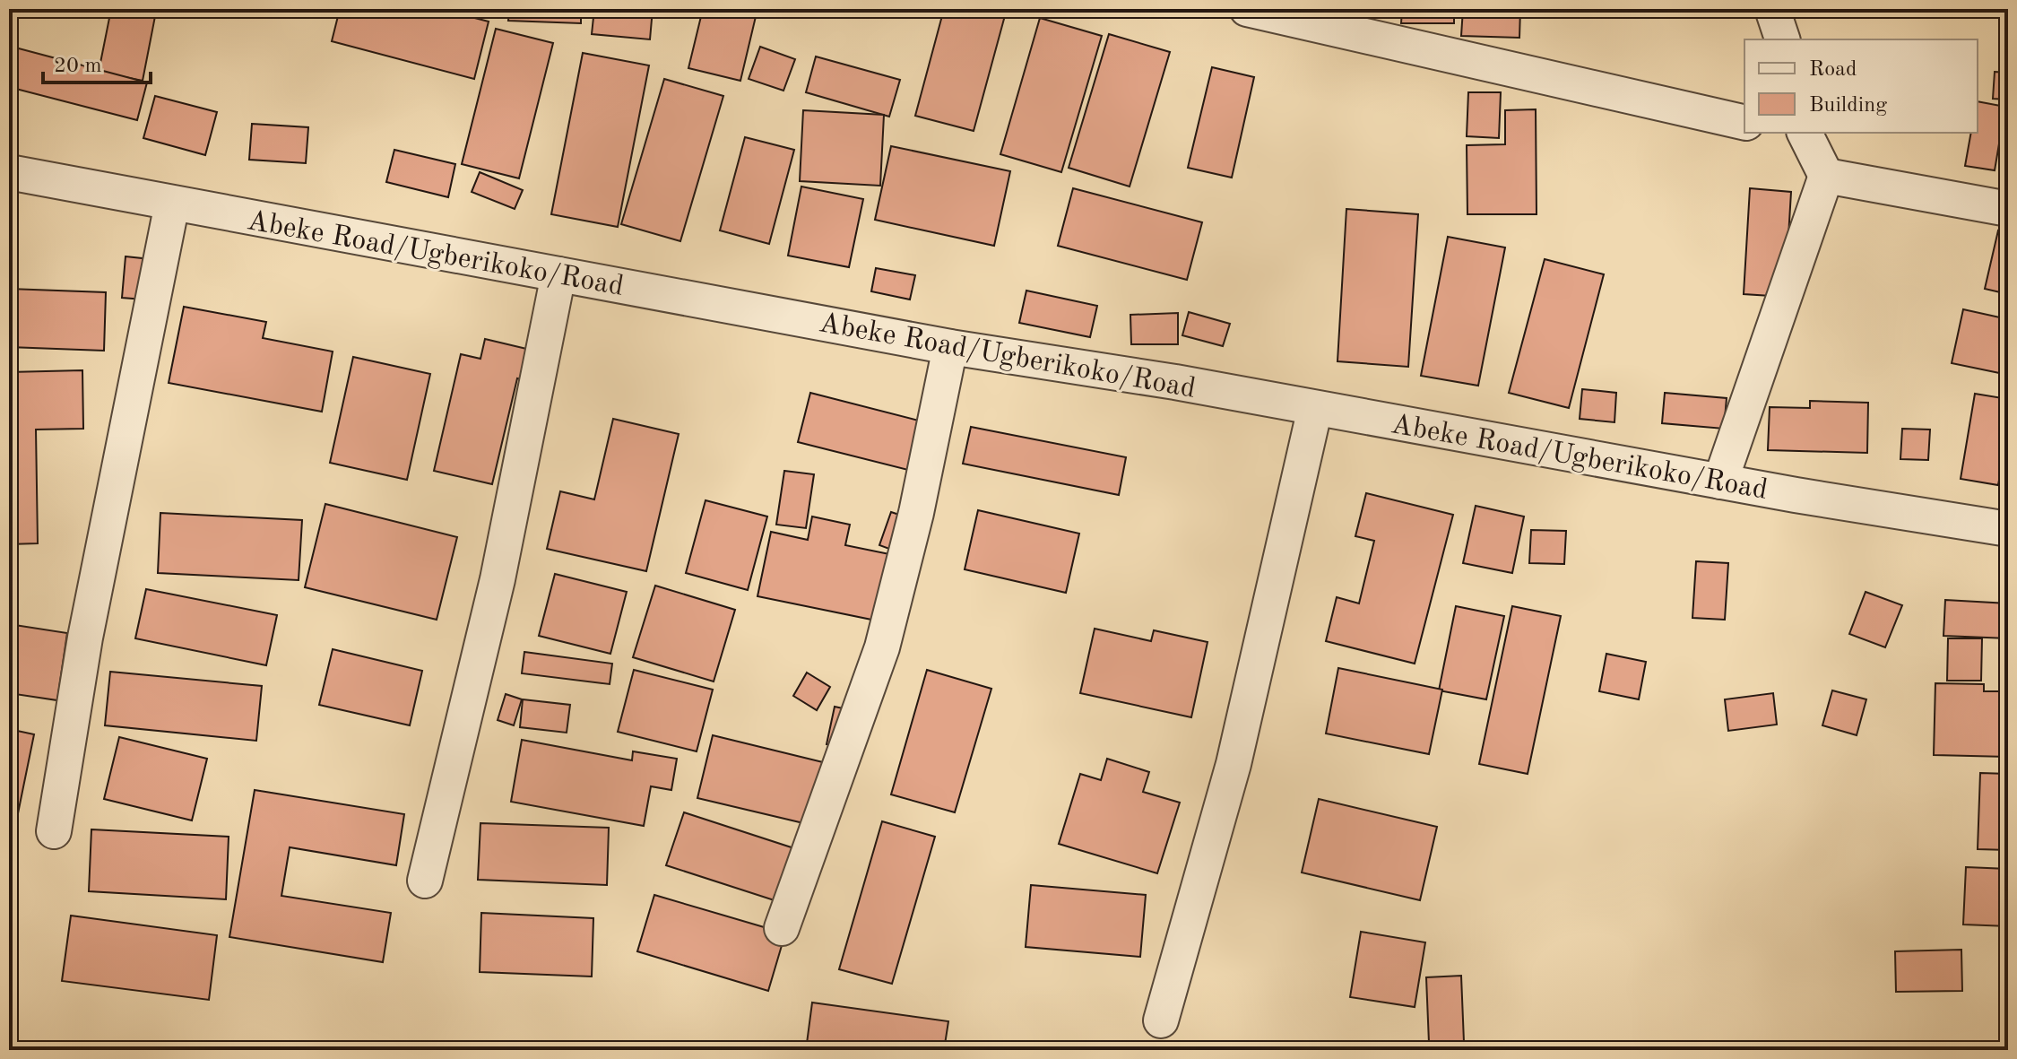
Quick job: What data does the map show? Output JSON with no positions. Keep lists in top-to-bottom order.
{
  "streets": {
    "street": ["Abeke Road/Ugberikoko/Road"]
  },
  "legend": ["Road", "Building"],
  "scale_bar": "20 m"
}
